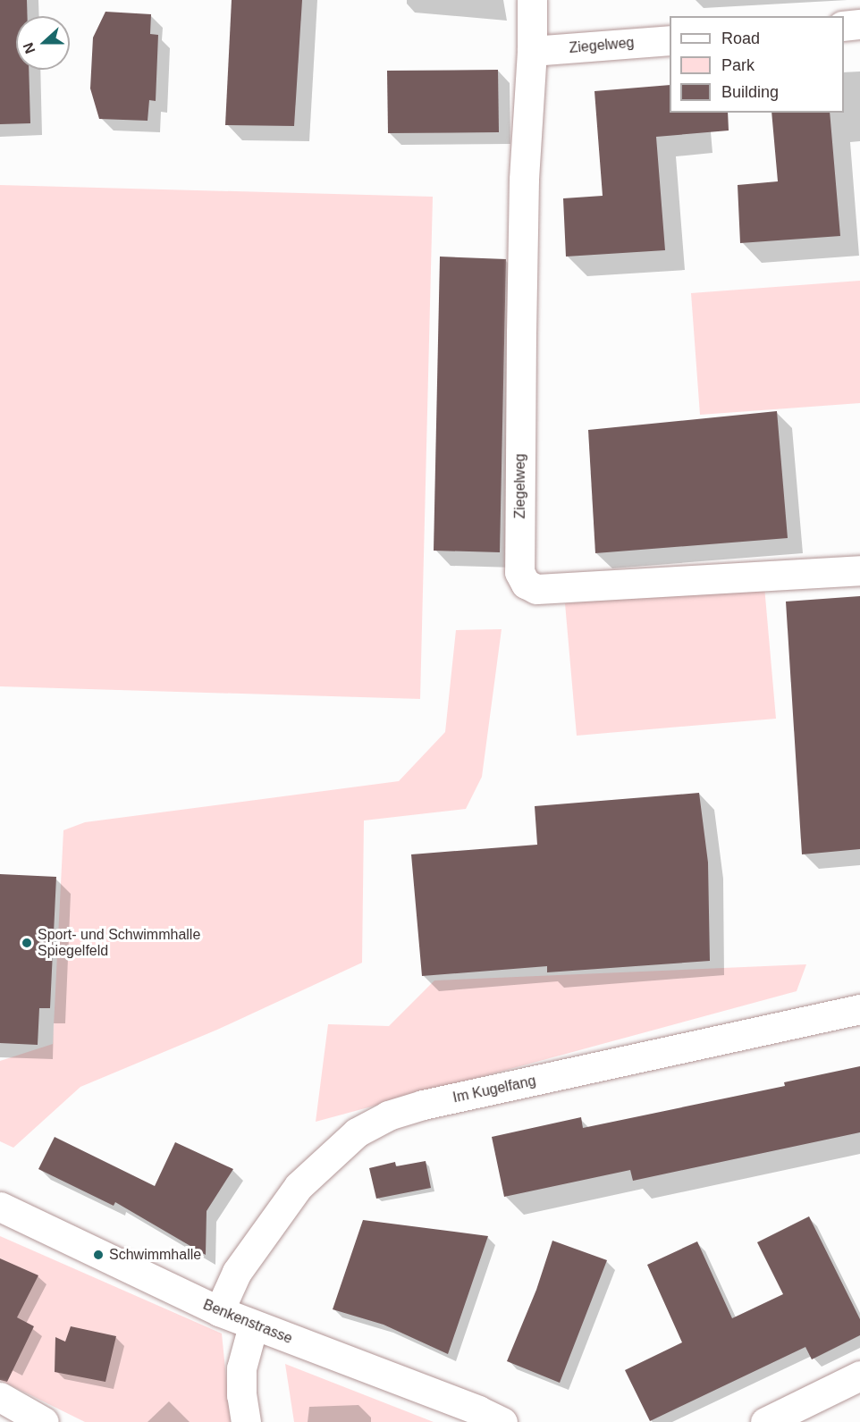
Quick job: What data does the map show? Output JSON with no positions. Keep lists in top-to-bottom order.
{
  "streets": {
    "street": ["Ziegelweg", "Im Kugelfang", "Benkenstrasse"]
  },
  "crossings": [
    ["Im Kugelfang", "Benkenstrasse"]
  ],
  "places": ["Sport- und Schwimmhalle Spiegelfeld", "Schwimmhalle"],
  "legend": ["Road", "Park", "Building"],
  "north": "left"
}
